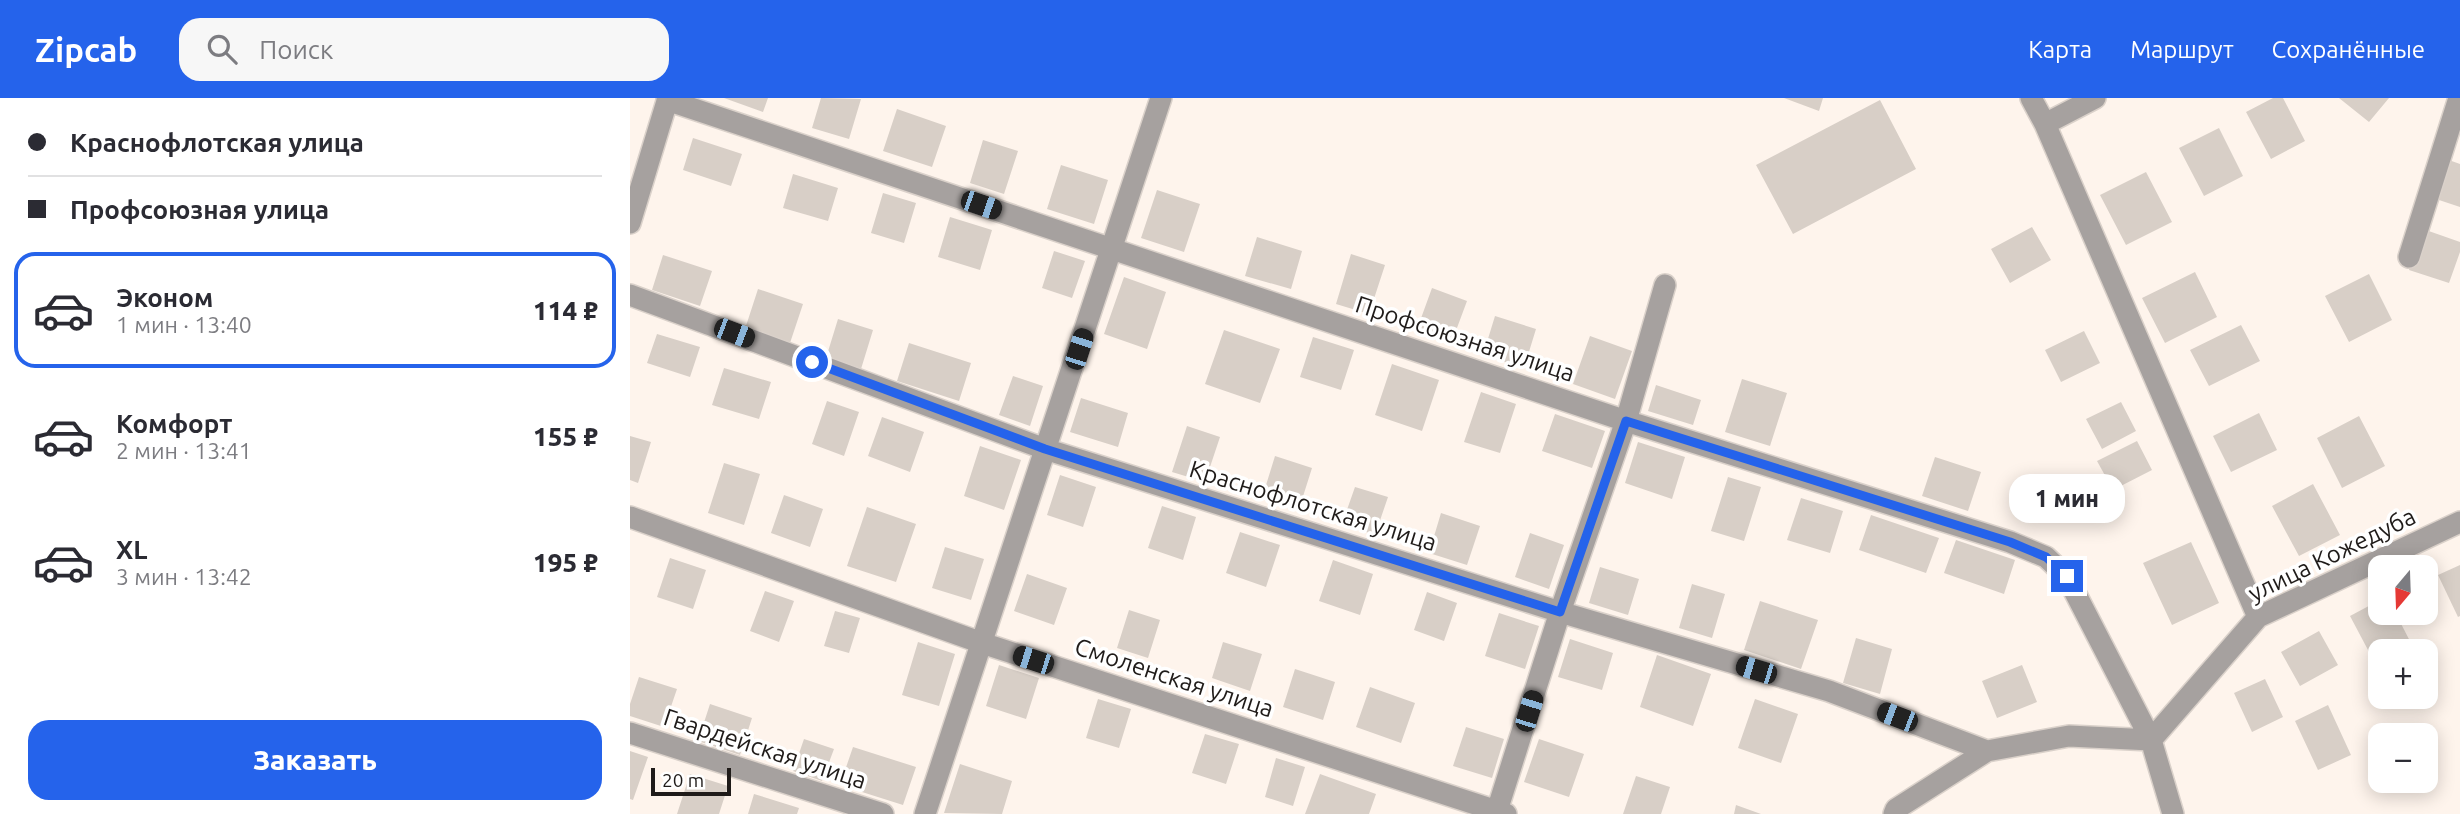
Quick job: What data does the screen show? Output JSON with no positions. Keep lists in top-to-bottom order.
{
  "streets": {
    "street": [
      "Профсоюзная улица",
      "Краснофлотская улица",
      "улица Кожедуба",
      "Смоленская улица",
      "Гвардейская улица"
    ]
  },
  "crossings": [
    ["Профсоюзная улица", "улица Кожедуба"]
  ],
  "scale_bar": "20 m",
  "north": "bottom",
  "page": {
    "header": "Zipcab",
    "search": "Поиск",
    "nav": ["Карта", "Маршрут", "Сохранённые"],
    "banner": ["Краснофлотская улица", "Профсоюзная улица"],
    "list": [
      {
        "name": "Эконом",
        "note": "1 мин · 13:40",
        "value": "114 ₽"
      },
      {
        "name": "Комфорт",
        "note": "2 мин · 13:41",
        "value": "155 ₽"
      },
      {
        "name": "XL",
        "note": "3 мин · 13:42",
        "value": "195 ₽"
      }
    ],
    "bubble": "1 мин",
    "map_buttons": ["+", "−"],
    "buttons": "Заказать",
    "scale": "20 m"
  }
}
